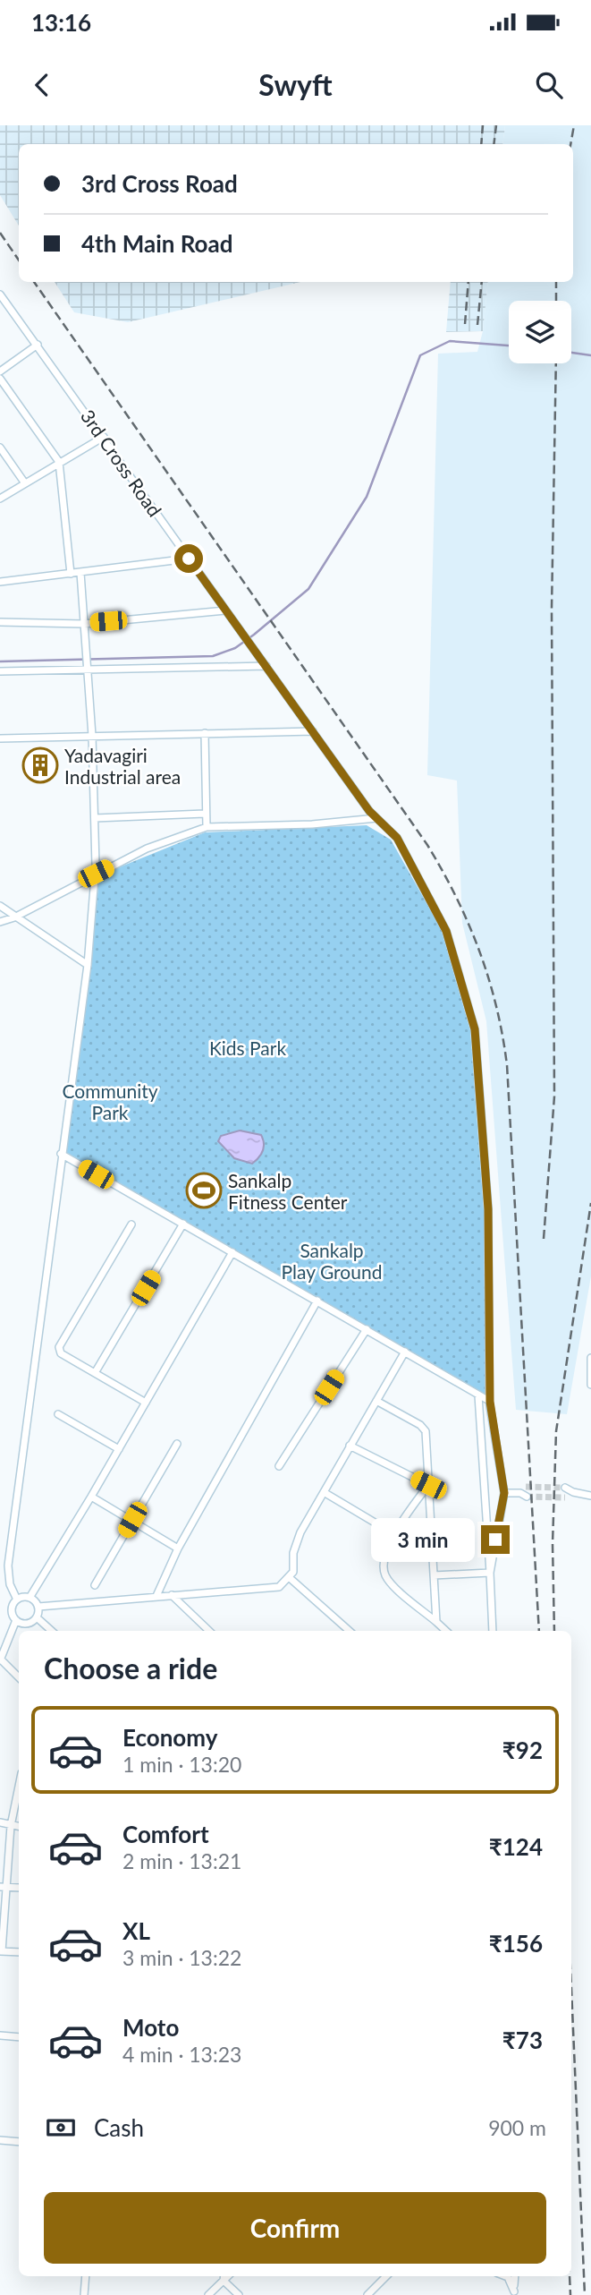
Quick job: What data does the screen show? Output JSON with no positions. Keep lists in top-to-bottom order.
{
  "streets": {
    "street": ["3rd Cross Road"]
  },
  "parks": ["Kids Park", "Community Park", "Sankalp Play Ground"],
  "places": {
    "building": ["Yadavagiri Industrial area"],
    "sports": ["Sankalp Fitness Center"]
  },
  "page": {
    "status": "13:16",
    "header": "Swyft",
    "banner": ["3rd Cross Road", "4th Main Road"],
    "bubble": "3 min",
    "heading": "Choose a ride",
    "list": [
      {
        "name": "Economy",
        "note": "1 min · 13:20",
        "value": "₹92"
      },
      {
        "name": "Comfort",
        "note": "2 min · 13:21",
        "value": "₹124"
      },
      {
        "name": "XL",
        "note": "3 min · 13:22",
        "value": "₹156"
      },
      {
        "name": "Moto",
        "note": "4 min · 13:23",
        "value": "₹73"
      }
    ],
    "pay": ["Cash", "900 m"],
    "buttons": "Confirm"
  }
}
